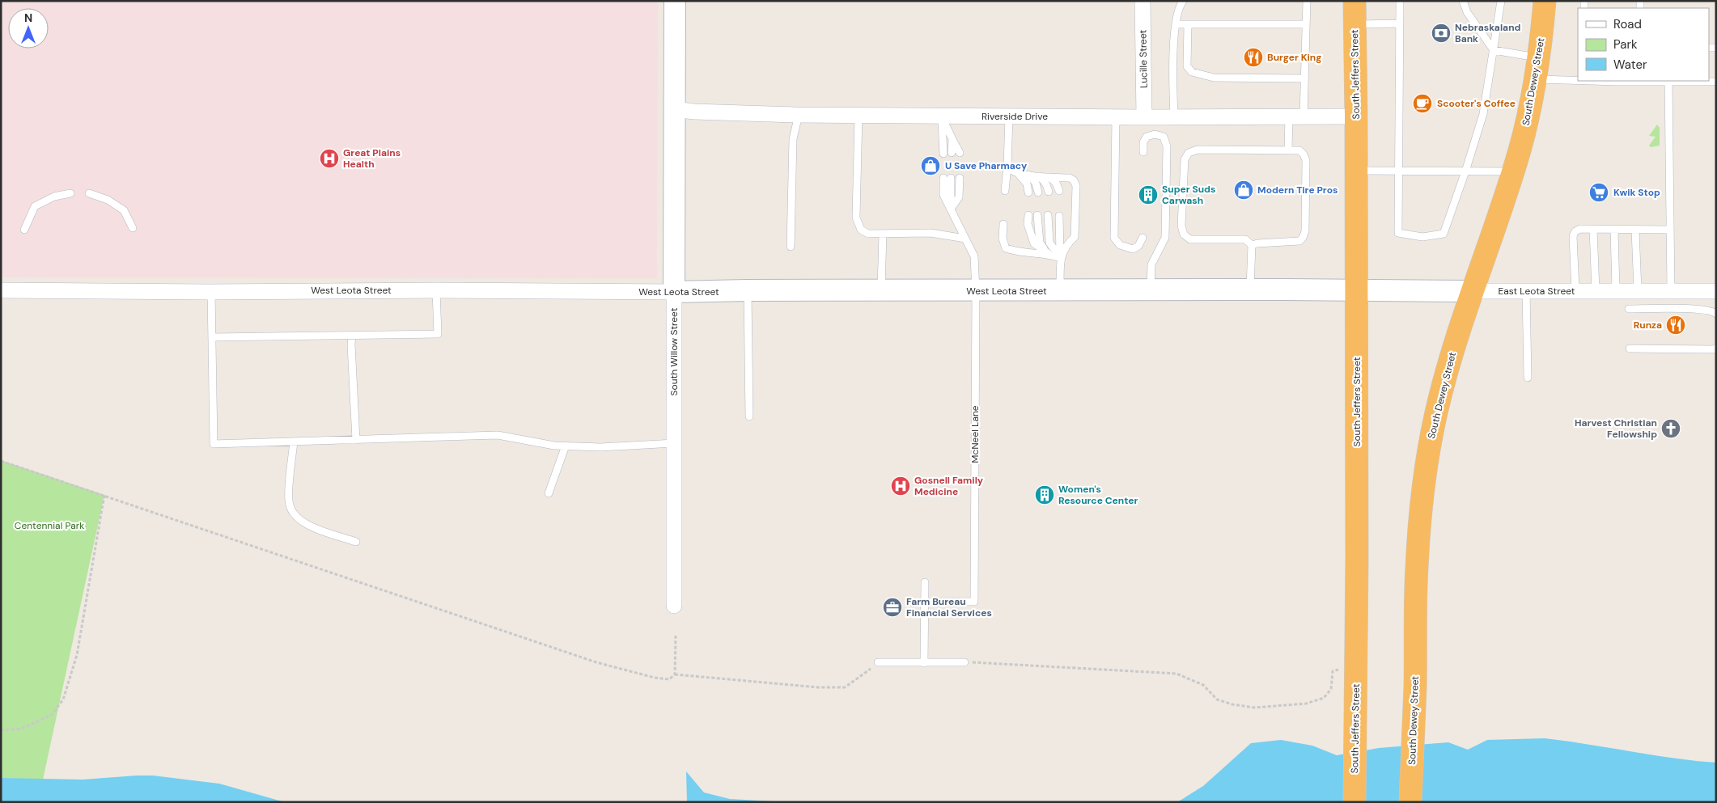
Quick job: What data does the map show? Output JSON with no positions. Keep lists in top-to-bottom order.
{
  "streets": {
    "highway": ["South Jeffers Street", "South Dewey Street"],
    "main road": ["West Leota Street", "East Leota Street", "South Willow Street"],
    "street": ["Lucille Street", "Riverside Drive"],
    "lane": ["McNeel Lane"]
  },
  "crossings": [
    ["Lucille Street", "Riverside Drive"],
    ["South Jeffers Street", "Riverside Drive"],
    ["South Jeffers Street", "West Leota Street"],
    ["South Jeffers Street", "East Leota Street"],
    ["South Dewey Street", "East Leota Street"],
    ["Riverside Drive", "South Willow Street"],
    ["West Leota Street", "East Leota Street"],
    ["West Leota Street", "South Willow Street"],
    ["West Leota Street", "McNeel Lane"]
  ],
  "parks": ["Centennial Park"],
  "places": {
    "bank": ["Nebraskaland Bank"],
    "restaurant": ["Burger King", "Runza"],
    "cafe": ["Scooter's Coffee"],
    "hospital": ["Great Plains Health", "Gosnell Family Medicine"],
    "shop": ["U Save Pharmacy", "Modern Tire Pros"],
    "supermarket": ["Kwik Stop"],
    "building": ["Super Suds Carwash", "Women's Resource Center"],
    "church": ["Harvest Christian Fellowship"],
    "office": ["Farm Bureau Financial Services"]
  },
  "legend": ["Road", "Park", "Water"],
  "north": "top"
}
